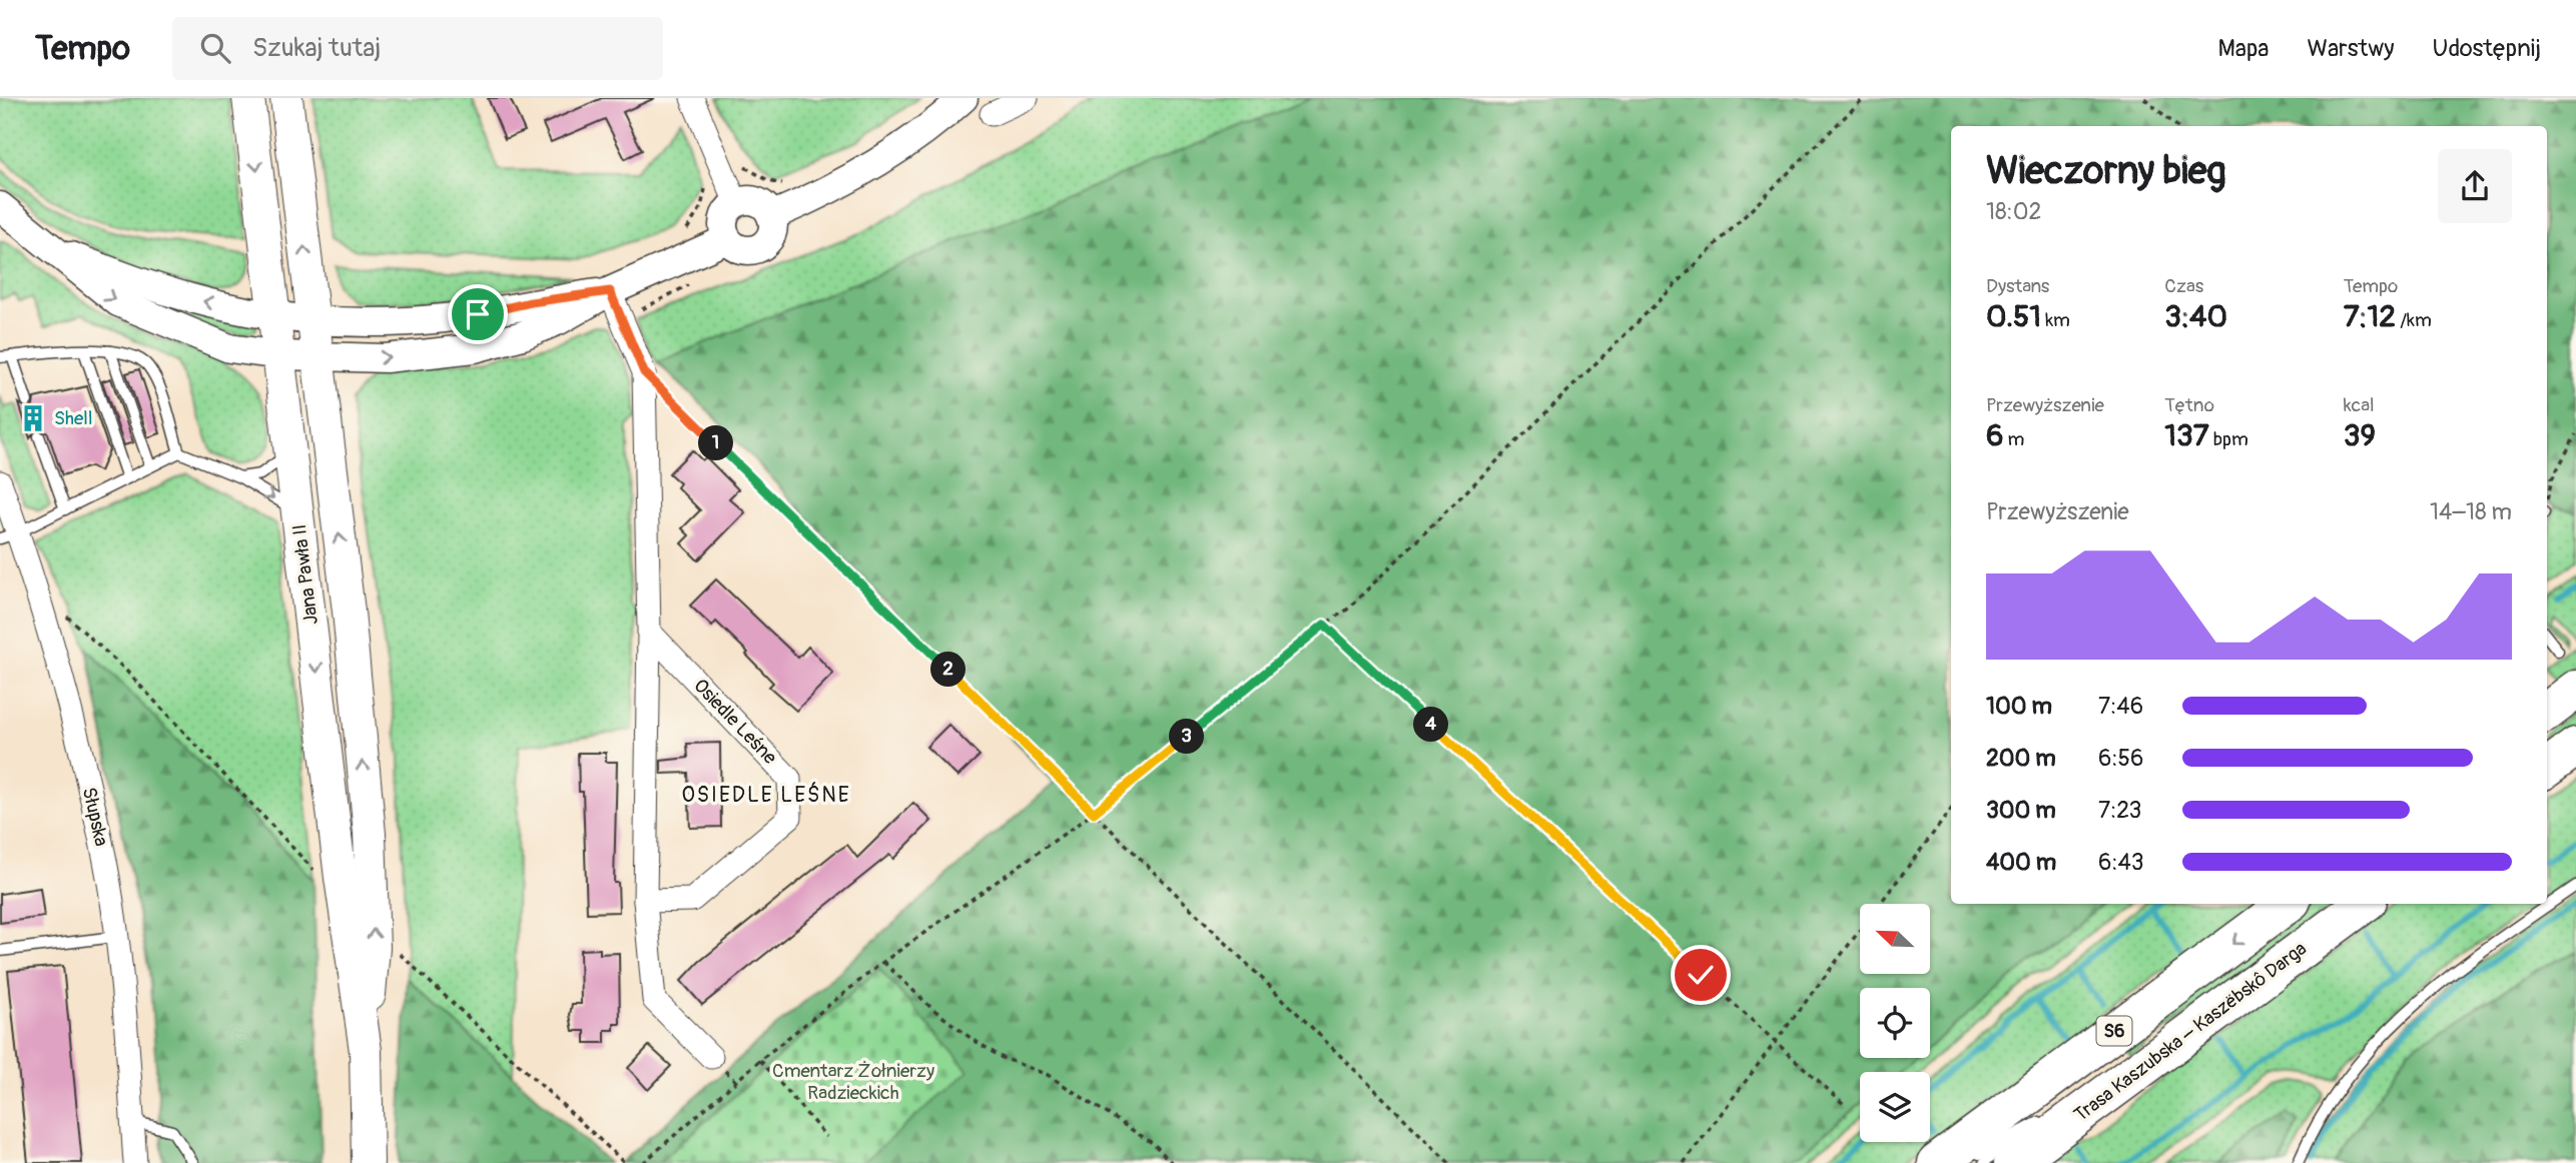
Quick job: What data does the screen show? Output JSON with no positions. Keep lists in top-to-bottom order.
{
  "streets": {
    "highway": ["S6", "Trasa Kaszubska – Kaszëbskô Darga"],
    "main road": ["Jana Pawła II"],
    "street": ["Osiedle Leśne", "Słupska"]
  },
  "districts": ["OSIEDLE LEŚNE"],
  "parks": ["Cmentarz Żołnierzy Radzieckich"],
  "places": {
    "building": ["Shell"]
  },
  "north": "top left",
  "page": {
    "header": "Tempo",
    "search": "Szukaj tutaj",
    "nav": ["Mapa", "Warstwy", "Udostępnij"],
    "heading": ["Wieczorny bieg", "18:02"],
    "stats": [
      ["Dystans", "0.51 km"],
      ["Czas", "3:40"],
      ["Tempo", "7:12 /km"],
      ["Przewyższenie", "6 m"],
      ["Tętno", "137 bpm"],
      ["kcal", "39"]
    ],
    "pins": [
      "1",
      "2",
      "4",
      "3"
    ],
    "chart": ["Przewyższenie", "14–18 m"],
    "list": [
      {
        "name": "100 m",
        "note": "7:46"
      },
      {
        "name": "200 m",
        "note": "6:56"
      },
      {
        "name": "300 m",
        "note": "7:23"
      },
      {
        "name": "400 m",
        "note": "6:43"
      }
    ]
  }
}
